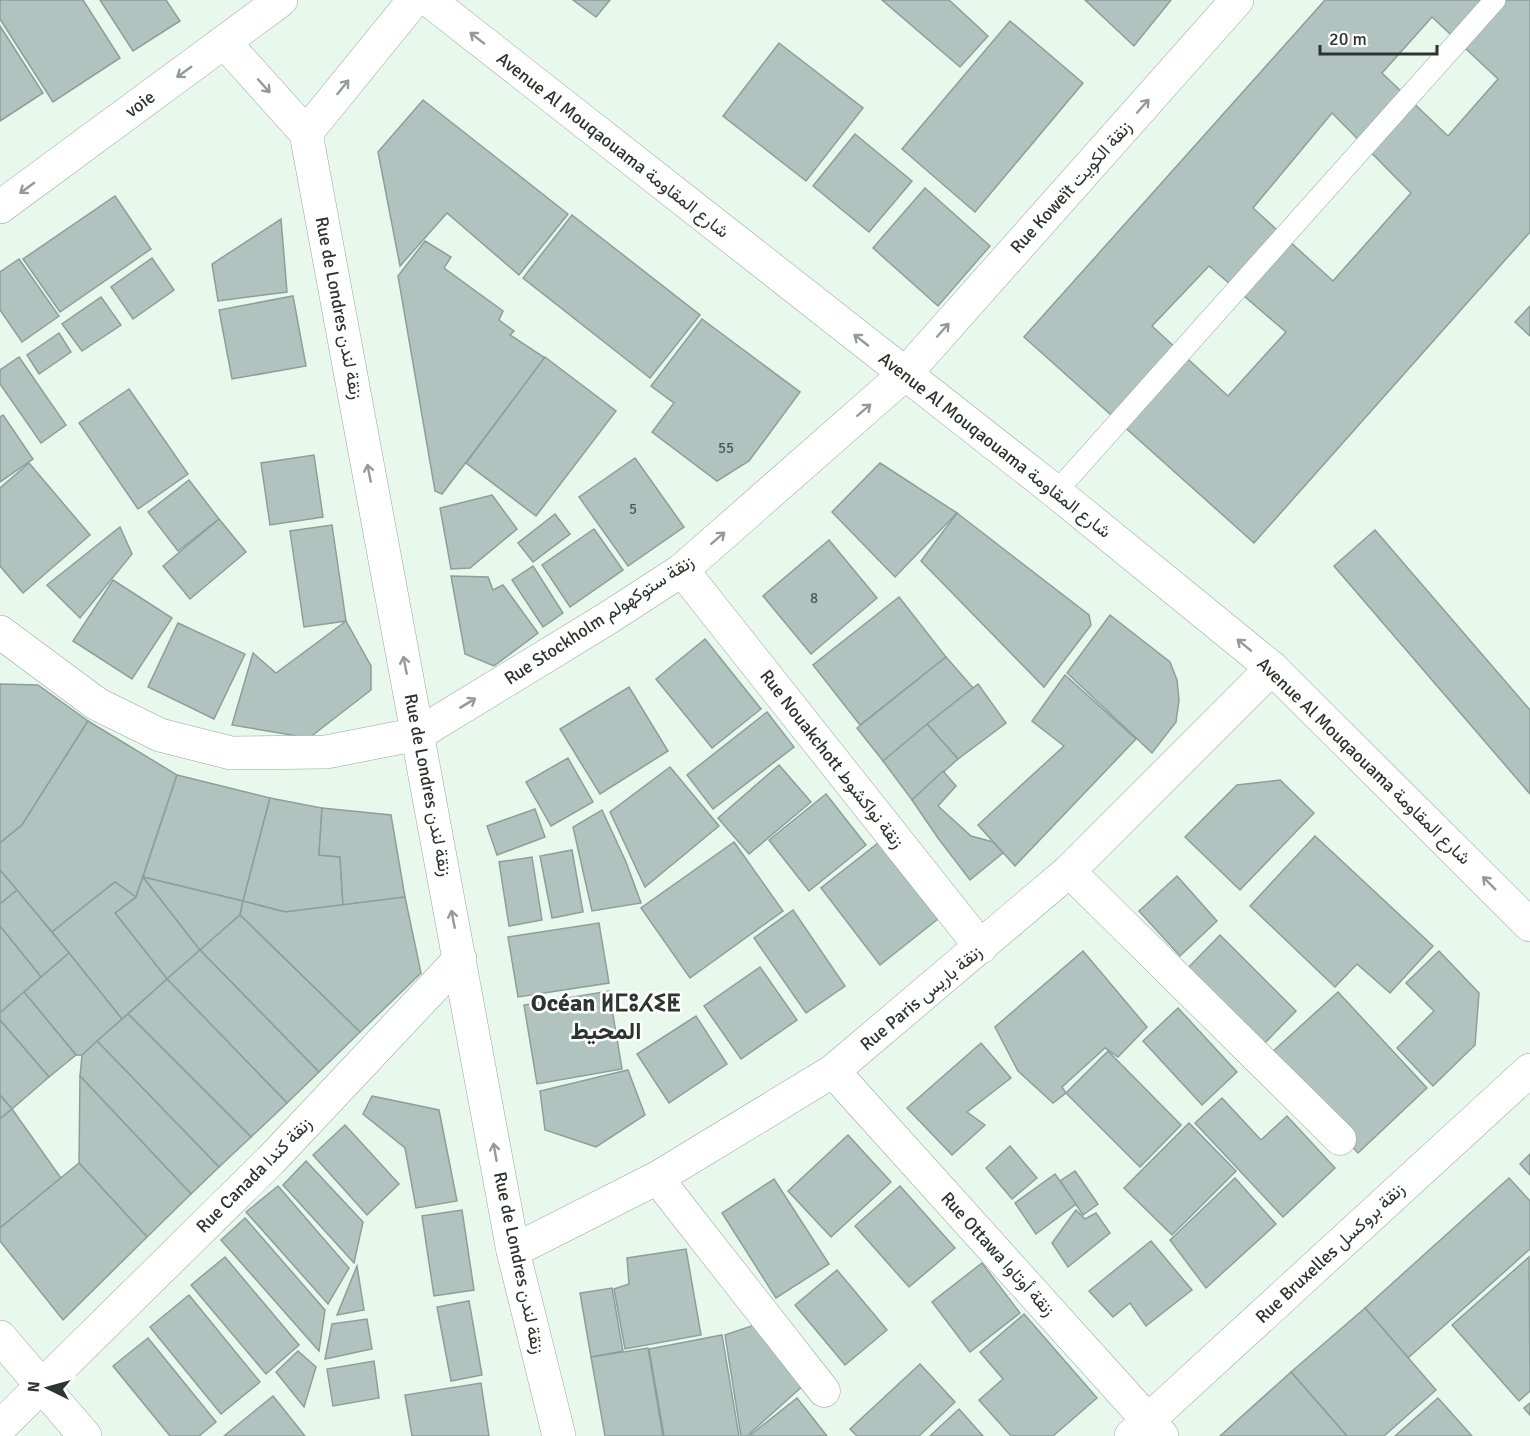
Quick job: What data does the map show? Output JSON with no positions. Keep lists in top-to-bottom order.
{
  "streets": {
    "street": [
      "voie",
      "Avenue Al Mouqaouama شارع المقاومة",
      "Rue Koweït زنقة الكويت",
      "Rue de Londres زنقة لندن",
      "Rue Stockholm زنقة ستوكهولم",
      "Rue Nouakchott زنقة نواكشوط",
      "Rue Paris زنقة باريس",
      "Rue Canada زنقة كندا",
      "Rue Bruxelles زنقة بروكسل",
      "Rue Ottawa زنقة أوتاوا"
    ]
  },
  "crossings": [
    ["Avenue Al Mouqaouama شارع المقاومة", "Rue Koweït زنقة الكويت"],
    ["Avenue Al Mouqaouama شارع المقاومة", "Rue Stockholm زنقة ستوكهولم"],
    ["Avenue Al Mouqaouama شارع المقاومة", "Rue Paris زنقة باريس"],
    ["Rue Koweït زنقة الكويت", "Rue Stockholm زنقة ستوكهولم"],
    ["Rue de Londres زنقة لندن", "Rue Stockholm زنقة ستوكهولم"],
    ["Rue de Londres زنقة لندن", "Rue Paris زنقة باريس"],
    ["Rue de Londres زنقة لندن", "Rue Canada زنقة كندا"],
    ["Rue Stockholm زنقة ستوكهولم", "Rue Nouakchott زنقة نواكشوط"],
    ["Rue Nouakchott زنقة نواكشوط", "Rue Paris زنقة باريس"],
    ["Rue Paris زنقة باريس", "Rue Ottawa زنقة أوتاوا"],
    ["Rue Bruxelles زنقة بروكسل", "Rue Ottawa زنقة أوتاوا"]
  ],
  "one_way": [
    "voie",
    "Avenue Al Mouqaouama شارع المقاومة",
    "Rue Koweït زنقة الكويت",
    "Rue de Londres زنقة لندن",
    "Rue Stockholm زنقة ستوكهولم"
  ],
  "districts": ["Océan ⵍⵎⵓⵃⵉⵟ المحيط"],
  "house_numbers": ["55", "5", "8"],
  "scale_bar": "20 m",
  "north": "left"
}
